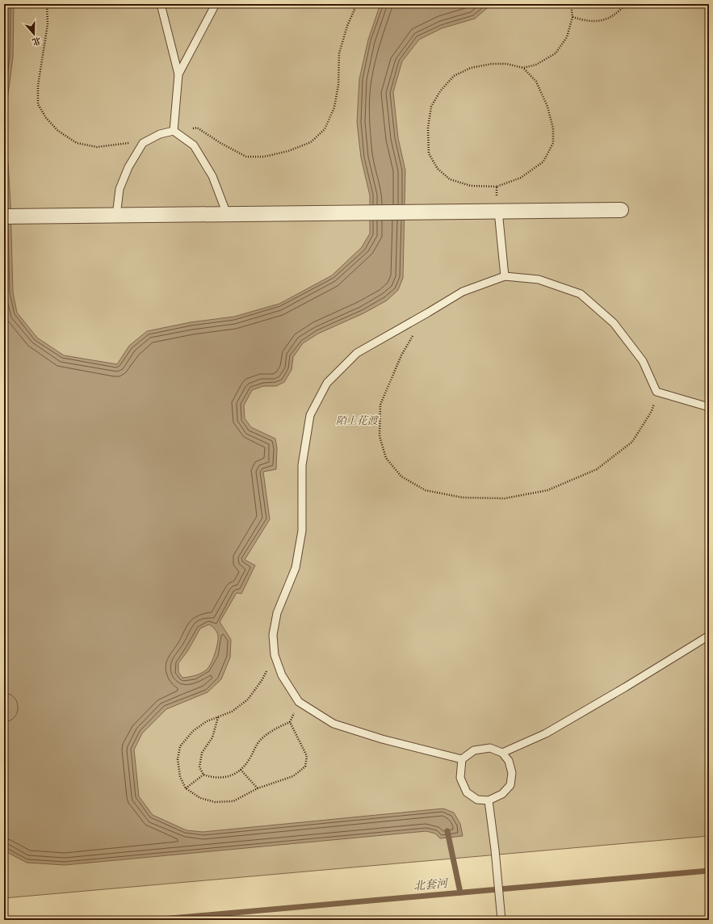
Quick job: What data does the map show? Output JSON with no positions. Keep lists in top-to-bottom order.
{
  "water": ["北套河"],
  "parks": ["陌上花渡"],
  "north": "bottom"
}
